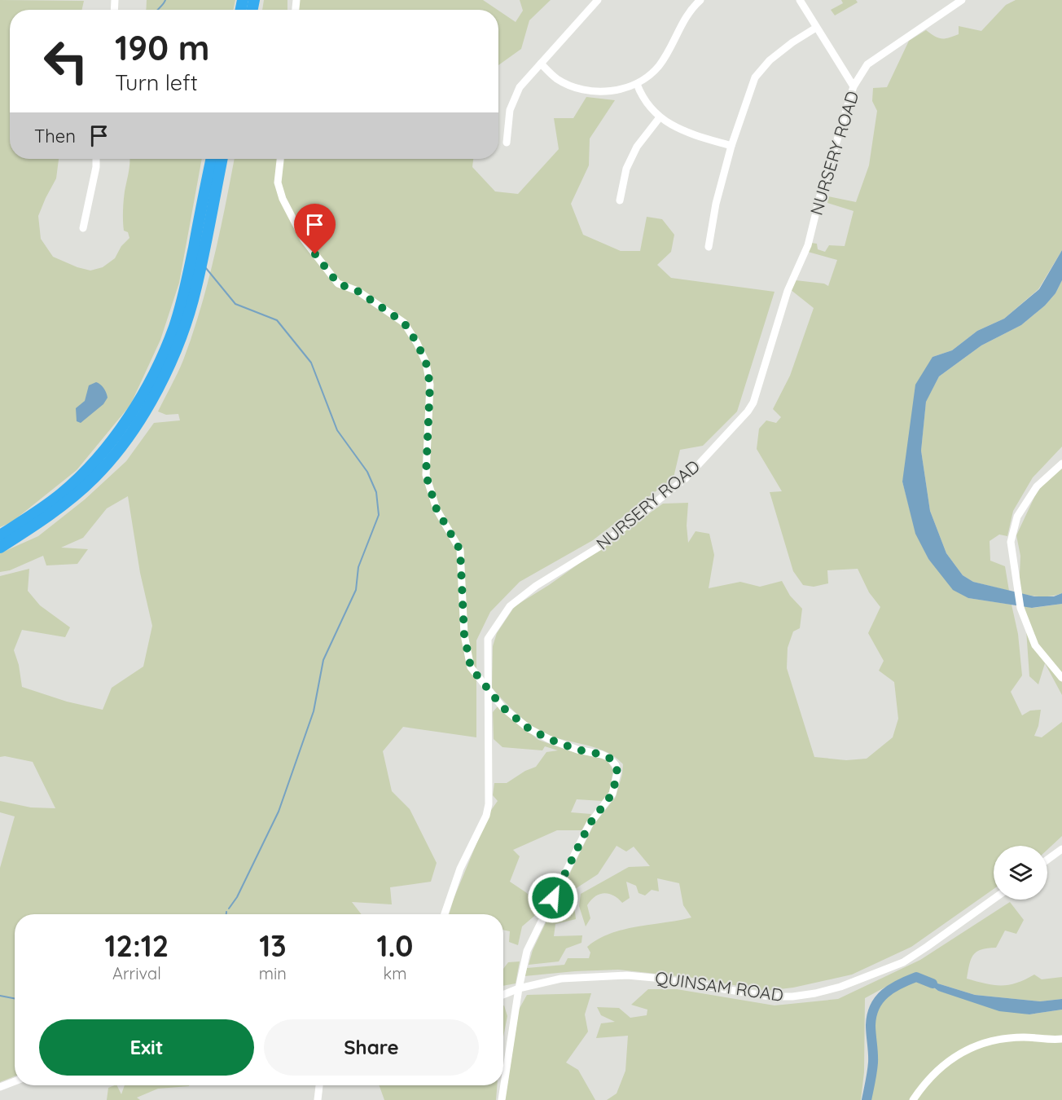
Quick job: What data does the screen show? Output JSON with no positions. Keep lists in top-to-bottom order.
{
  "streets": {
    "street": ["NURSERY ROAD", "QUINSAM ROAD"]
  },
  "page": {
    "turn": ["190 m", "Turn left"],
    "then": "Then",
    "eta": [
      "12:12",
      "Arrival",
      "13",
      "min",
      "1.0",
      "km"
    ],
    "buttons": ["Exit", "Share"]
  }
}
